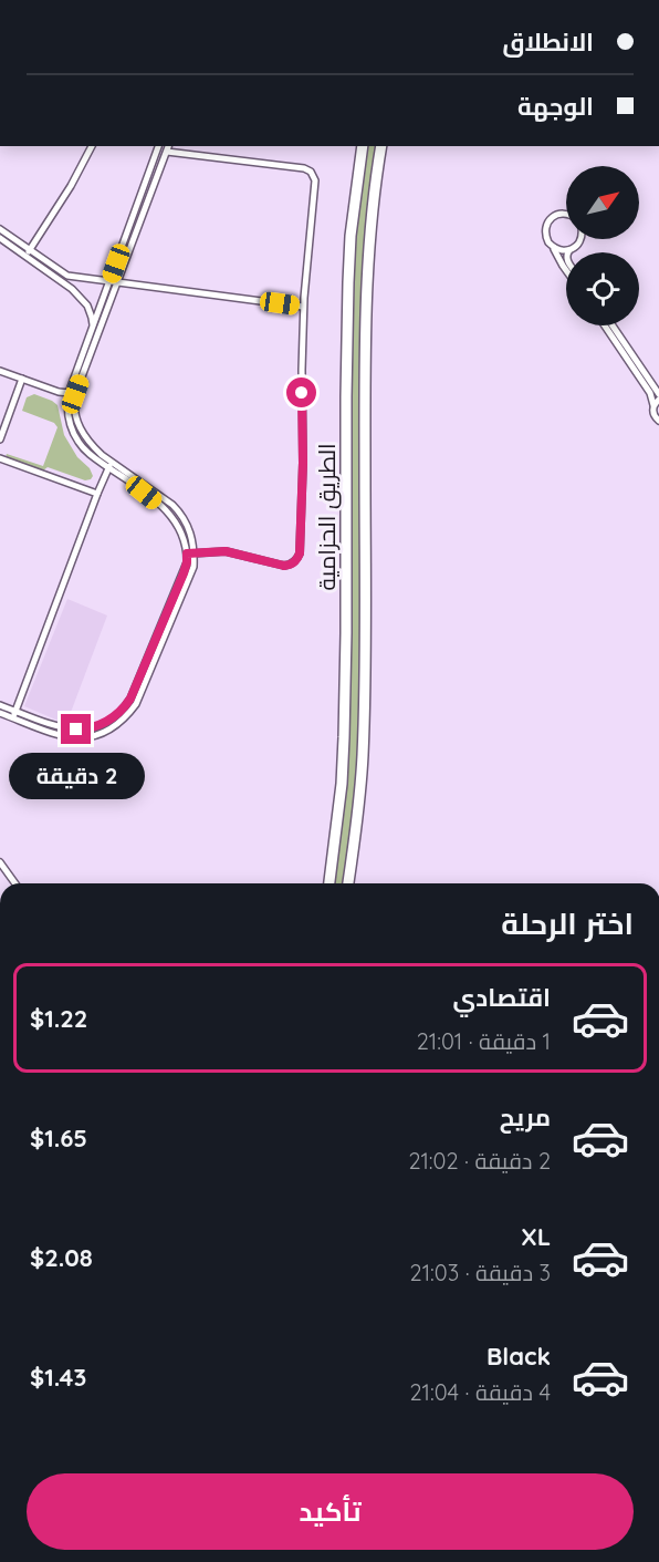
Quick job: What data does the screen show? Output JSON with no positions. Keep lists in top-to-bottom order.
{
  "streets": {
    "highway": ["الطريق الحزامية"]
  },
  "north": "top right",
  "page": {
    "banner": ["الانطلاق", "الوجهة"],
    "bubble": "2 دقيقة",
    "heading": "اختر الرحلة",
    "list": [
      {
        "name": "اقتصادي",
        "note": "1 دقيقة · 21:01",
        "value": "$1.22"
      },
      {
        "name": "مريح",
        "note": "2 دقيقة · 21:02",
        "value": "$1.65"
      },
      {
        "name": "XL",
        "note": "3 دقيقة · 21:03",
        "value": "$2.08"
      },
      {
        "name": "Black",
        "note": "4 دقيقة · 21:04",
        "value": "$1.43"
      }
    ],
    "buttons": "تأكيد"
  }
}
